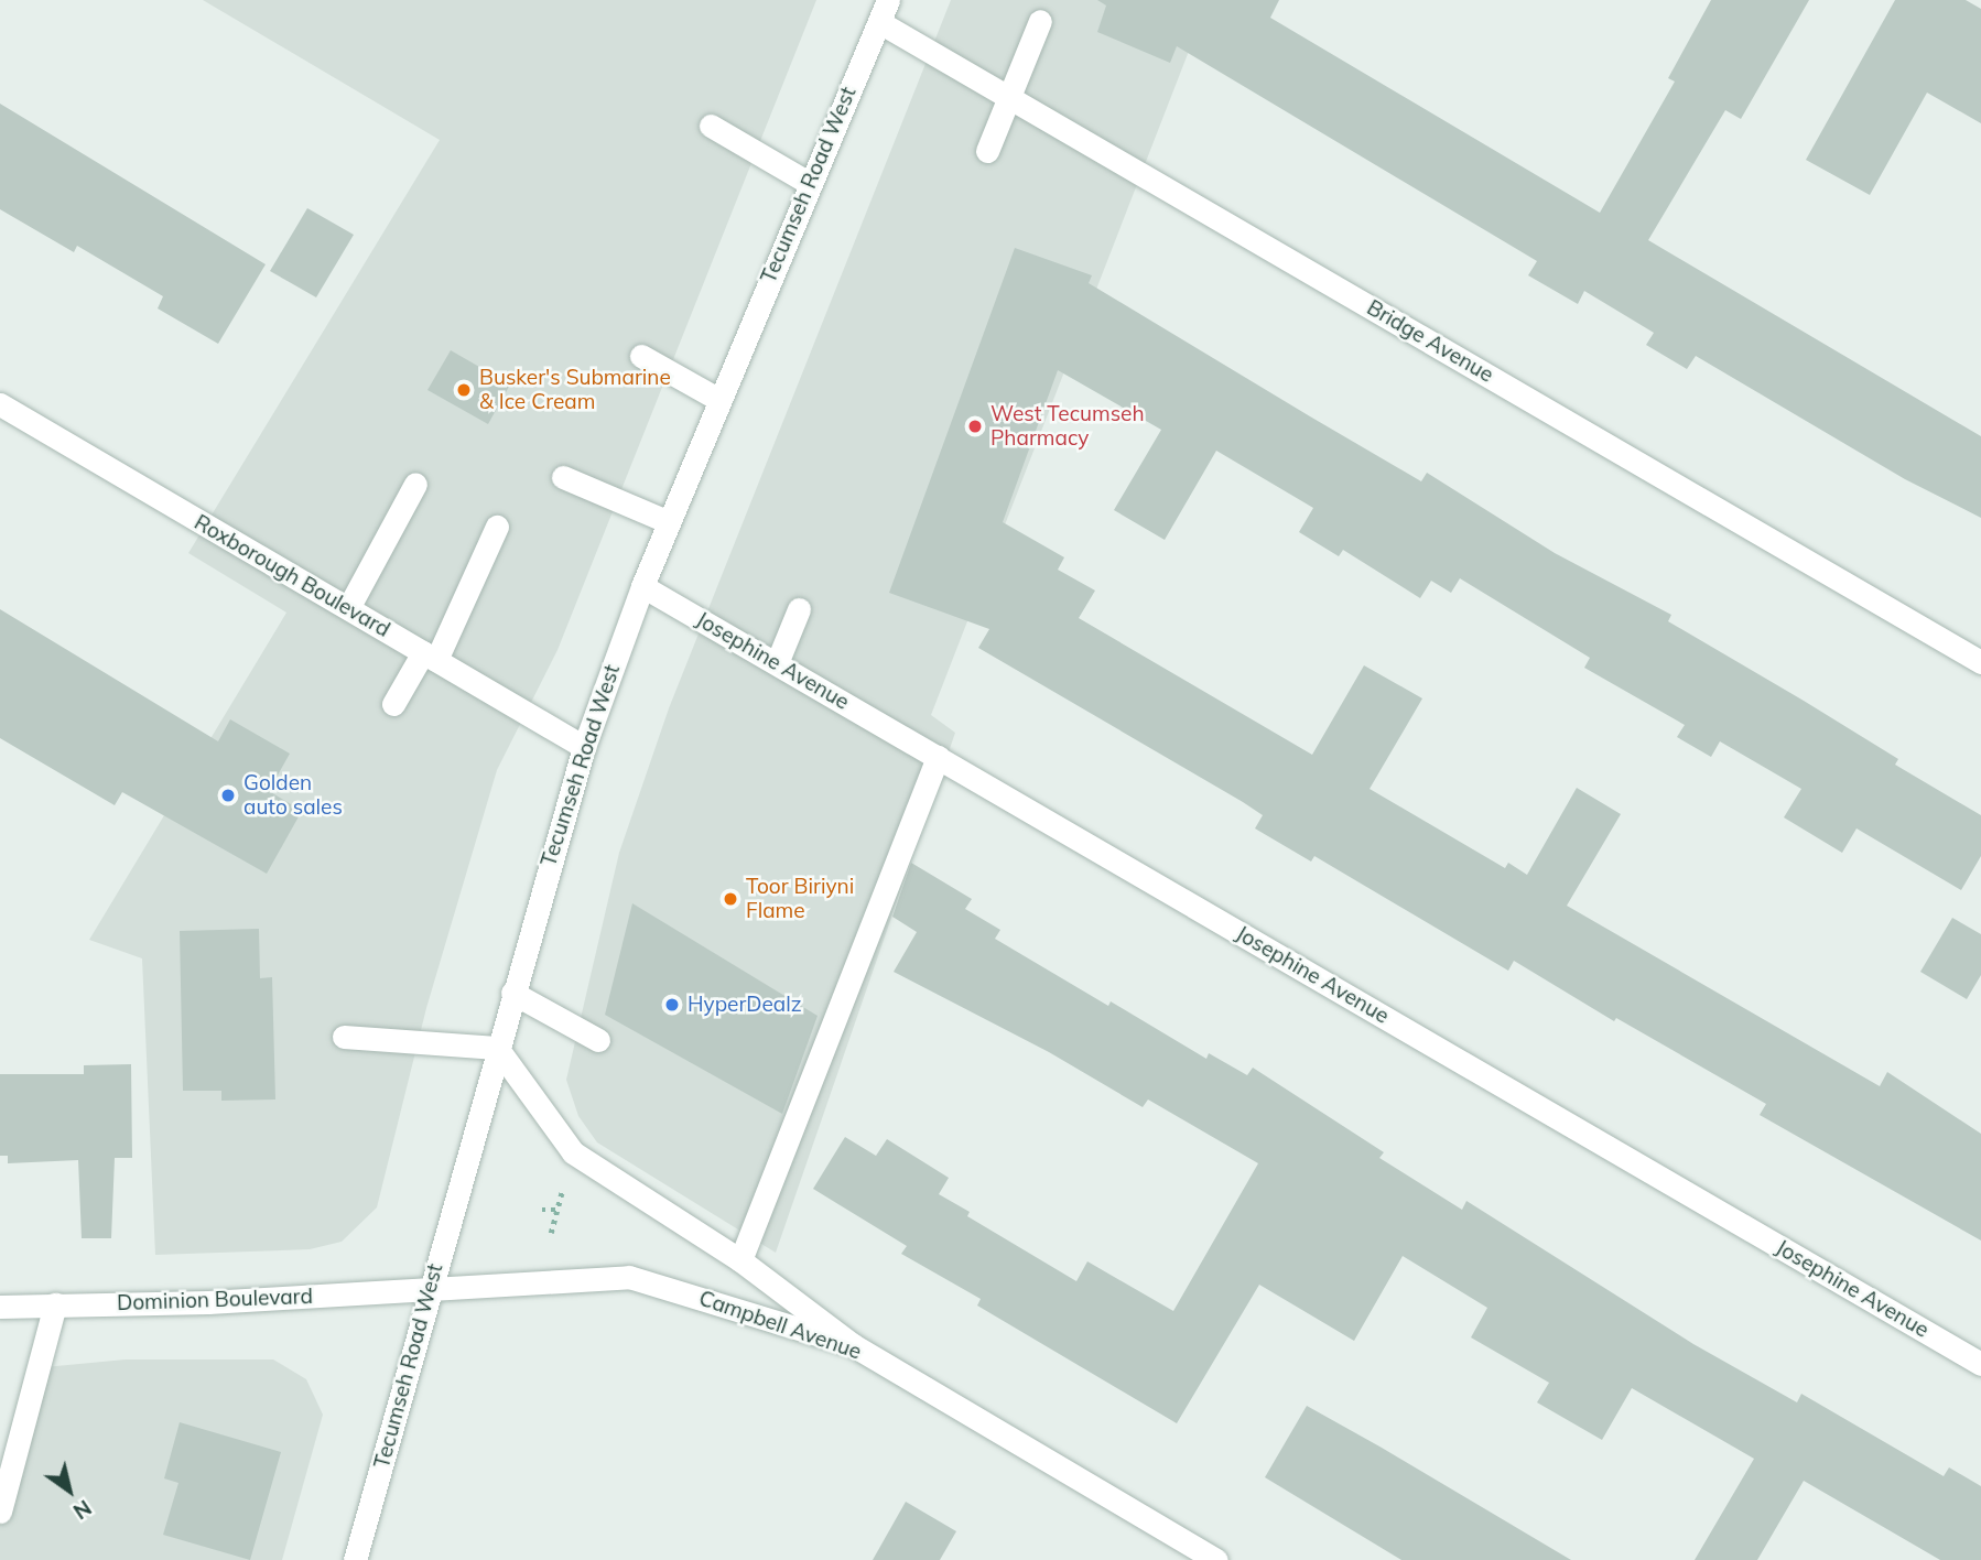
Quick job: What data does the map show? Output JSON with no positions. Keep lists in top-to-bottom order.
{
  "streets": {
    "street": [
      "Tecumseh Road West",
      "Bridge Avenue",
      "Roxborough Boulevard",
      "Josephine Avenue",
      "Dominion Boulevard",
      "Campbell Avenue"
    ]
  },
  "crossings": [
    ["Tecumseh Road West", "Bridge Avenue"],
    ["Tecumseh Road West", "Roxborough Boulevard"],
    ["Tecumseh Road West", "Josephine Avenue"],
    ["Tecumseh Road West", "Dominion Boulevard"],
    ["Tecumseh Road West", "Campbell Avenue"],
    ["Dominion Boulevard", "Campbell Avenue"]
  ],
  "places": [
    "Busker's Submarine & Ice Cream",
    "West Tecumseh Pharmacy",
    "Golden auto sales",
    "Toor Biriyni Flame",
    "HyperDealz"
  ],
  "north": "bottom right"
}
